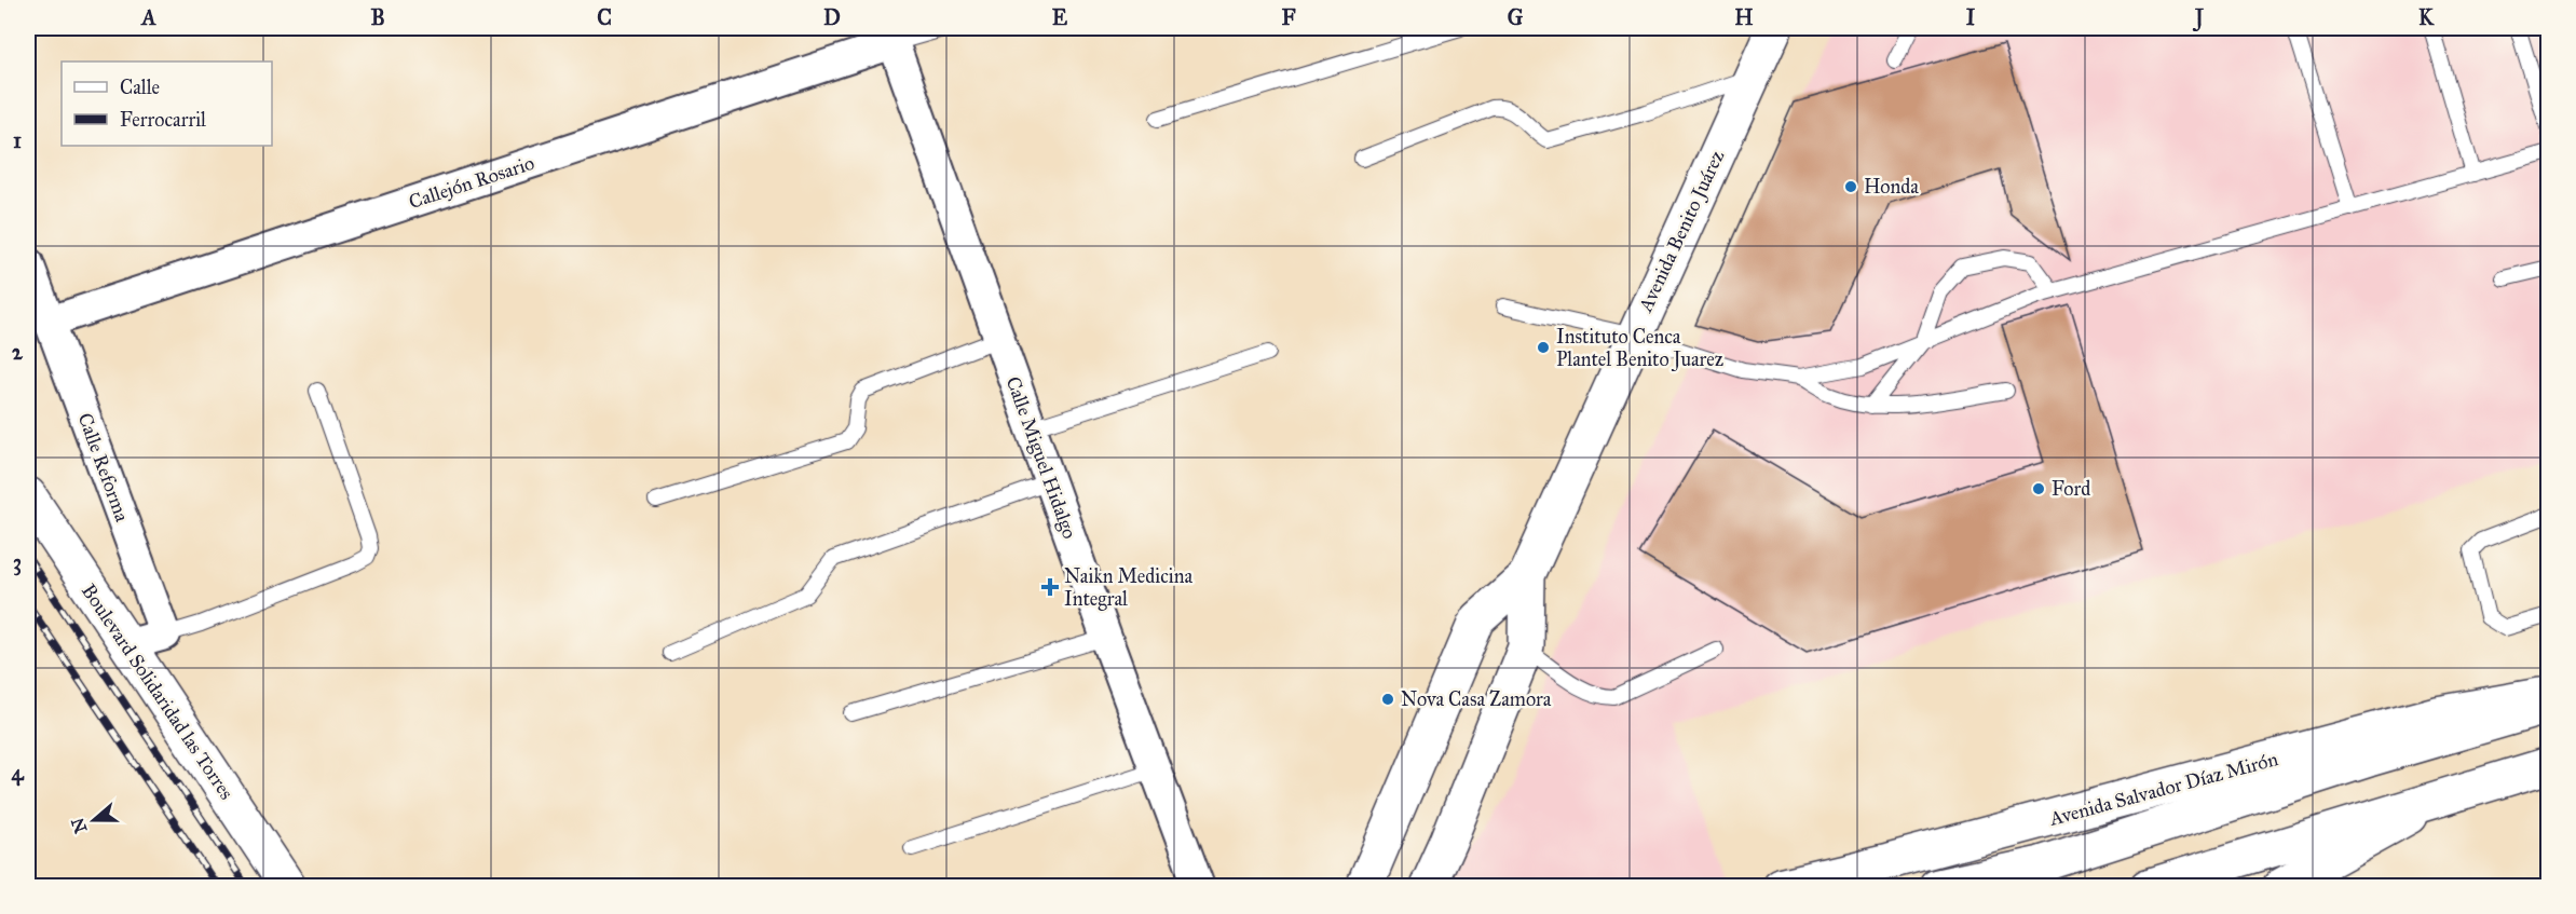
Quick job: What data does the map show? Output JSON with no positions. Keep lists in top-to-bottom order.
{
  "streets": {
    "main road": ["Avenida Benito Juárez", "Boulevard Solidaridad las Torres", "Avenida Salvador Díaz Mirón"],
    "street": ["Callejón Rosario", "Calle Miguel Hidalgo", "Calle Reforma"]
  },
  "crossings": [
    ["Callejón Rosario", "Calle Miguel Hidalgo"],
    ["Callejón Rosario", "Calle Reforma"]
  ],
  "places": {
    "other": [
      "Honda",
      "Instituto Cenca Plantel Benito Juarez",
      "Ford",
      "Nova Casa Zamora"
    ],
    "health": ["Naikn Medicina Integral"]
  },
  "legend": ["Calle", "Ferrocarril"],
  "north": "left",
  "grid": {
    "columns": [
      "A",
      "B",
      "C",
      "D",
      "E",
      "F",
      "G",
      "H",
      "I",
      "J",
      "K"
    ],
    "rows": [
      "1",
      "2",
      "3",
      "4"
    ]
  }
}
